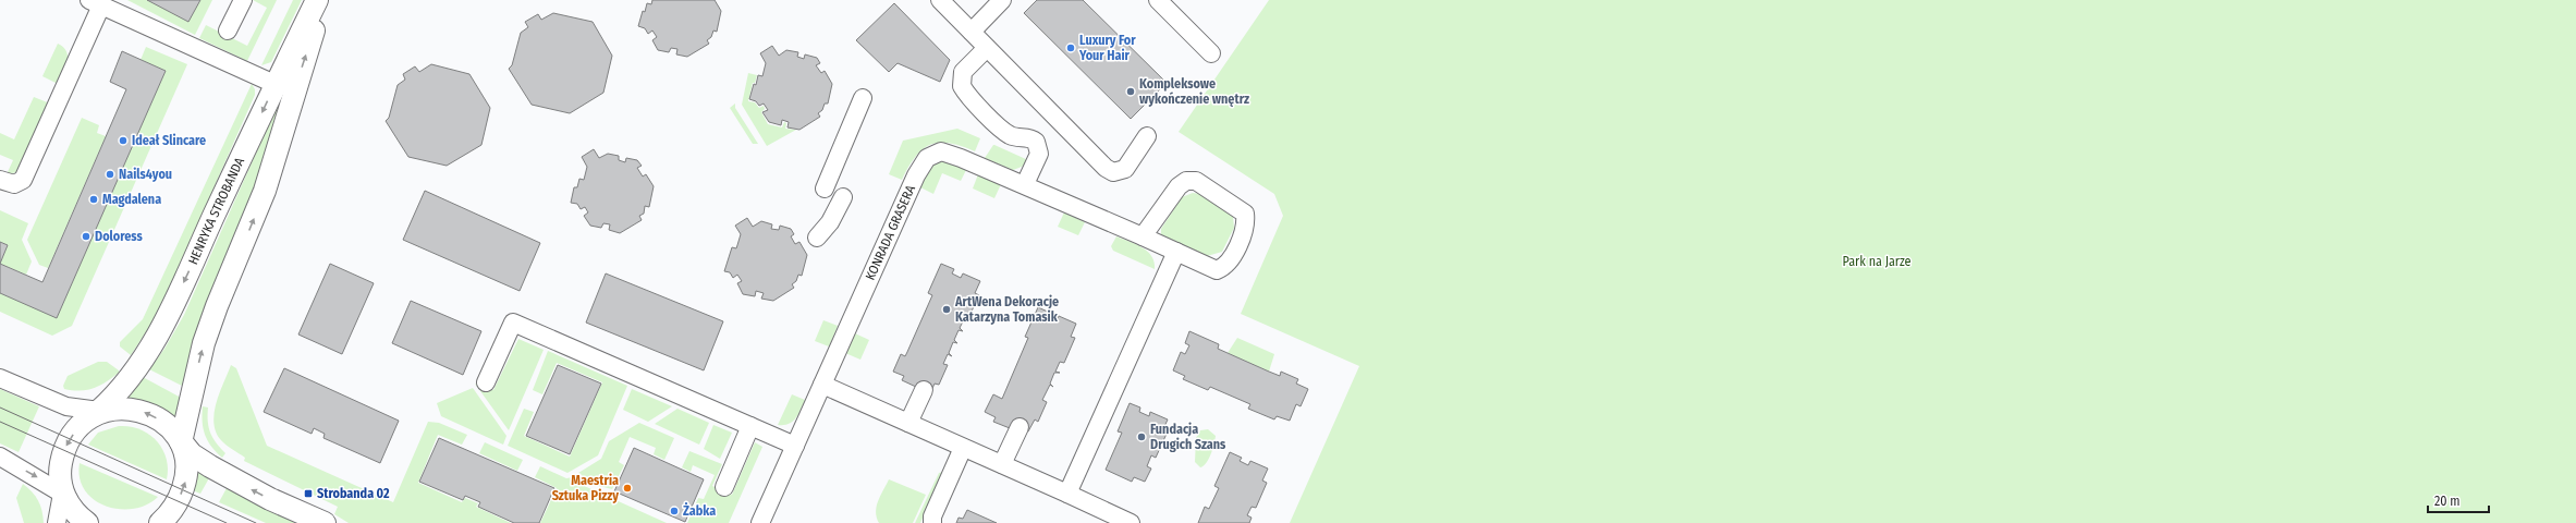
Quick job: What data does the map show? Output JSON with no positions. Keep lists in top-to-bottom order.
{
  "streets": {
    "street": ["HENRYKA STROBANDA", "KONRADA GRASERA"]
  },
  "parks": ["Park na Jarze"],
  "places": {
    "other": [
      "Luxury For Your Hair",
      "Kompleksowe wykończenie wnętrz",
      "Ideał Slincare",
      "Nails4you",
      "Magdalena",
      "Doloress",
      "ArtWena Dekoracje Katarzyna Tomasik",
      "Fundacja Drugich Szans",
      "Maestria Sztuka Pizzy",
      "Żabka"
    ],
    "transit": ["Strobanda 02"]
  },
  "scale_bar": "20 m"
}
